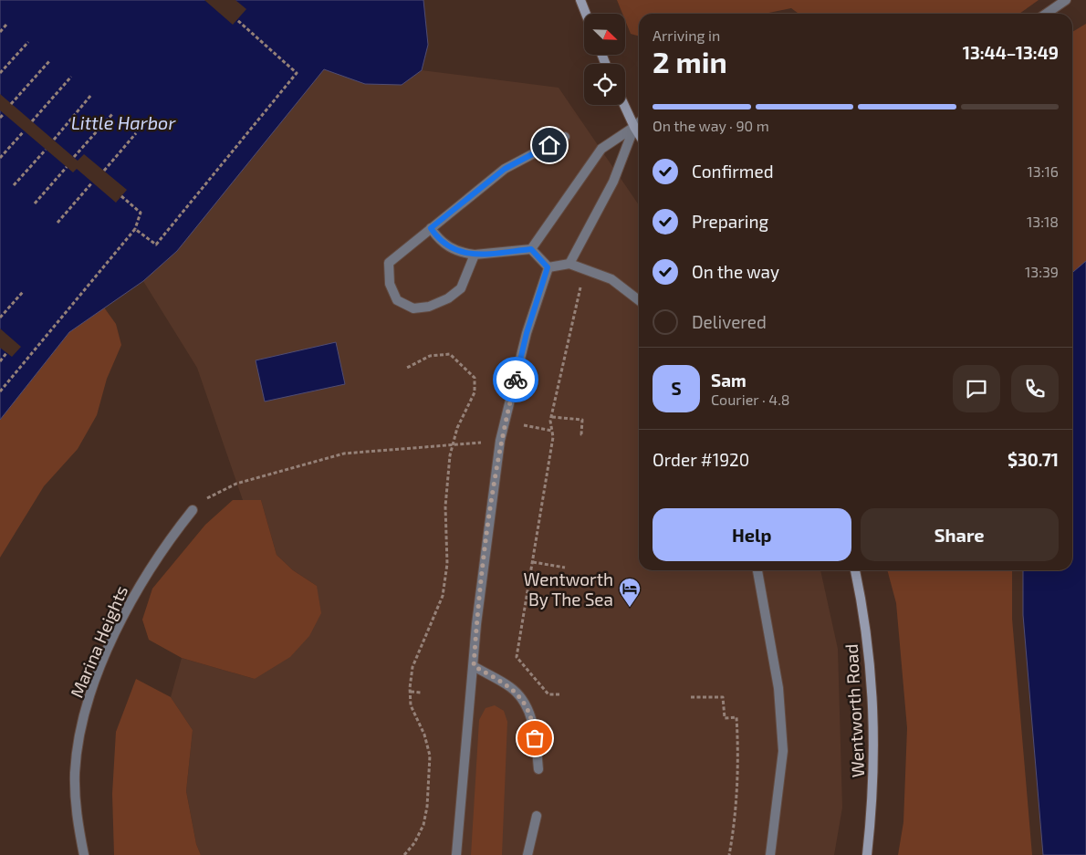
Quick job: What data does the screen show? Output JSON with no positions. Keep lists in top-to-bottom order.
{
  "streets": {
    "main road": ["Wentworth Road"],
    "street": ["Marina Heights"]
  },
  "water": ["Little Harbor"],
  "places": {
    "hotel": ["Wentworth By The Sea"]
  },
  "north": "bottom right",
  "page": {
    "heading": ["2 min", "Arriving in", "13:44–13:49"],
    "panel": [
      "Sam",
      "Courier · 4.8",
      "Order #1920",
      "$30.71"
    ],
    "bar": "On the way · 90 m",
    "list": [
      ["Confirmed", "13:16"],
      ["Preparing", "13:18"],
      ["On the way", "13:39"],
      "Delivered"
    ],
    "round": "S",
    "buttons": ["Help", "Share"]
  }
}
